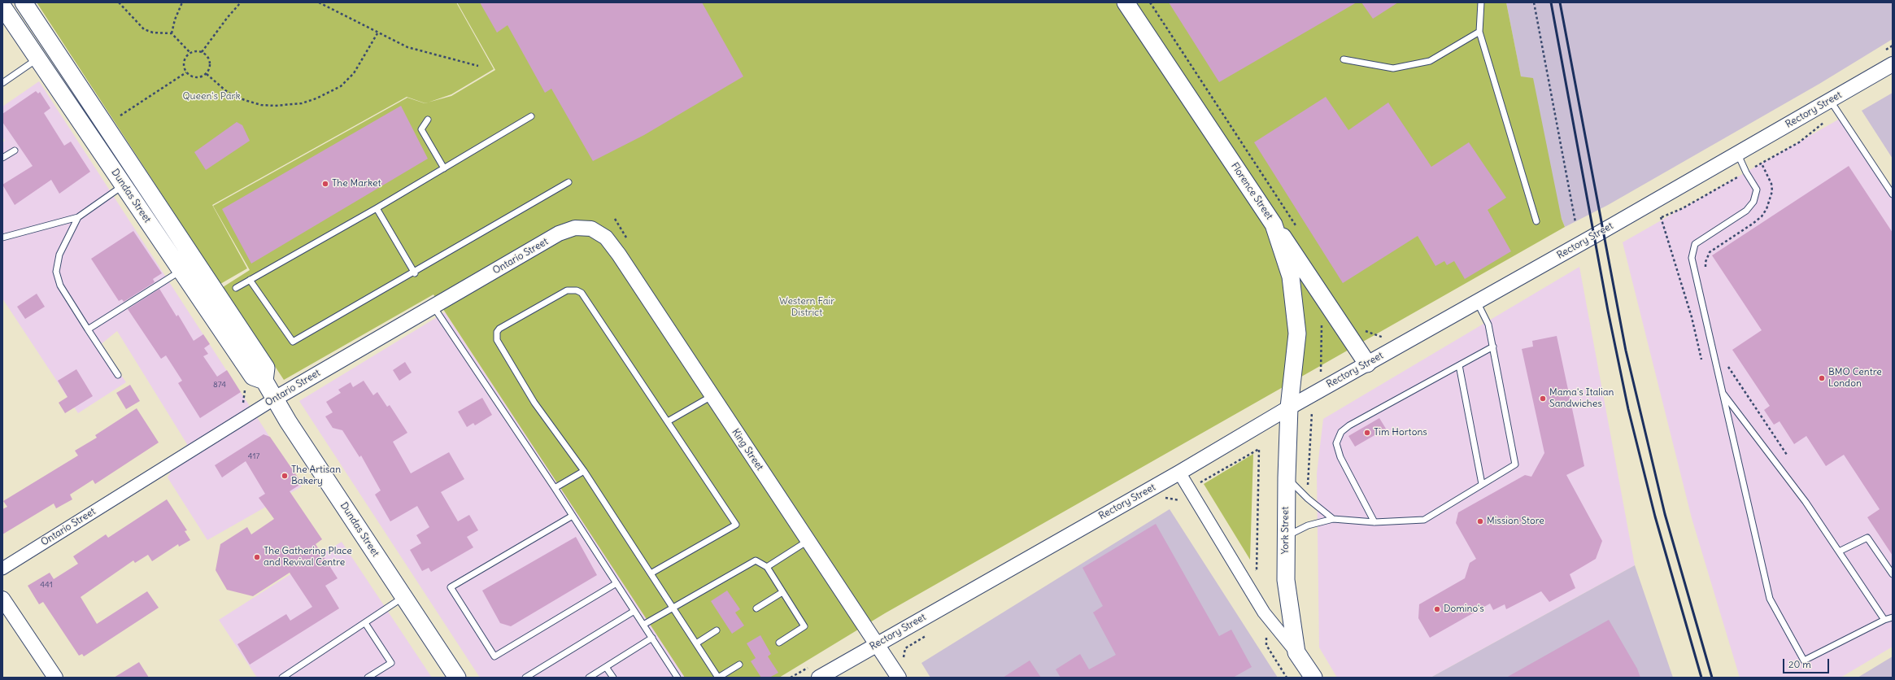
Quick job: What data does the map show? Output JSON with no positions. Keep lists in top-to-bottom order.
{
  "streets": {
    "main road": ["Florence Street", "Dundas Street", "York Street"],
    "street": ["Rectory Street", "Ontario Street", "King Street"]
  },
  "crossings": [
    ["Rectory Street", "Florence Street"],
    ["Rectory Street", "King Street"],
    ["Rectory Street", "York Street"],
    ["Florence Street", "York Street"],
    ["Dundas Street", "Ontario Street"],
    ["Ontario Street", "King Street"]
  ],
  "parks": ["Queen's Park", "Western Fair District"],
  "places": [
    "The Market",
    "BMO Centre London",
    "Mama's Italian Sandwiches",
    "Tim Hortons",
    "The Artisan Bakery",
    "Mission Store",
    "The Gathering Place and Revival Centre",
    "Domino's"
  ],
  "house_numbers": ["874", "417", "441"],
  "scale_bar": "20 m"
}
